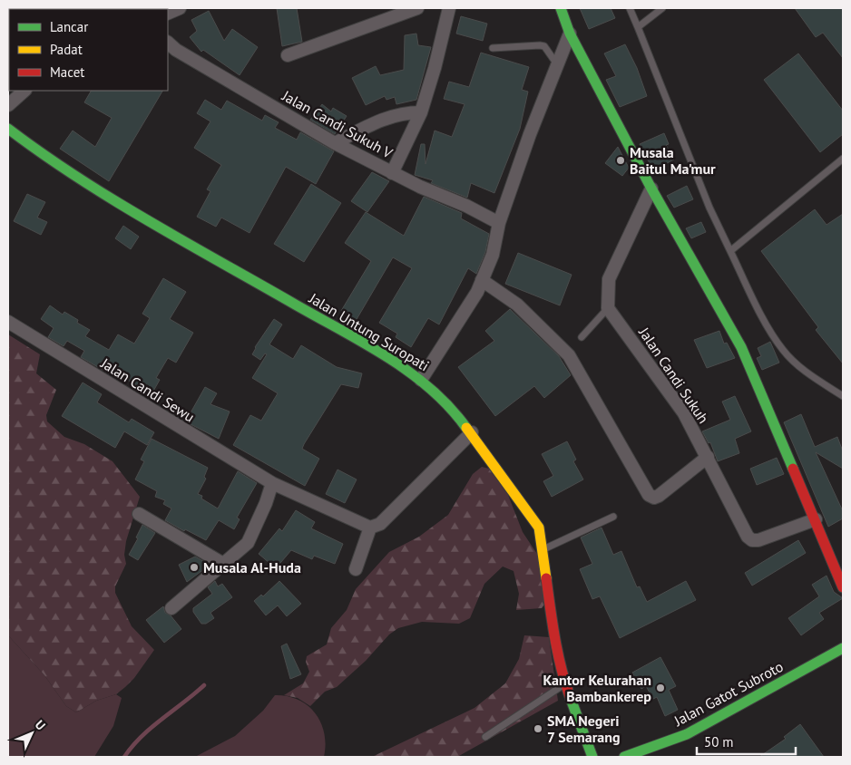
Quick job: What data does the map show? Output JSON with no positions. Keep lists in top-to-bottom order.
{
  "streets": {
    "main road": ["Jalan Untung Suropati", "Jalan Gatot Subroto"],
    "street": ["Jalan Candi Sukuh V", "Jalan Candi Sukuh", "Jalan Candi Sewu"]
  },
  "places": [
    "Musala Baitul Ma'mur",
    "Musala Al-Huda",
    "Kantor Kelurahan Bambankerep",
    "SMA Negeri 7 Semarang"
  ],
  "legend": ["Lancar", "Padat", "Macet"],
  "scale_bar": "50 m",
  "north": "top right"
}
